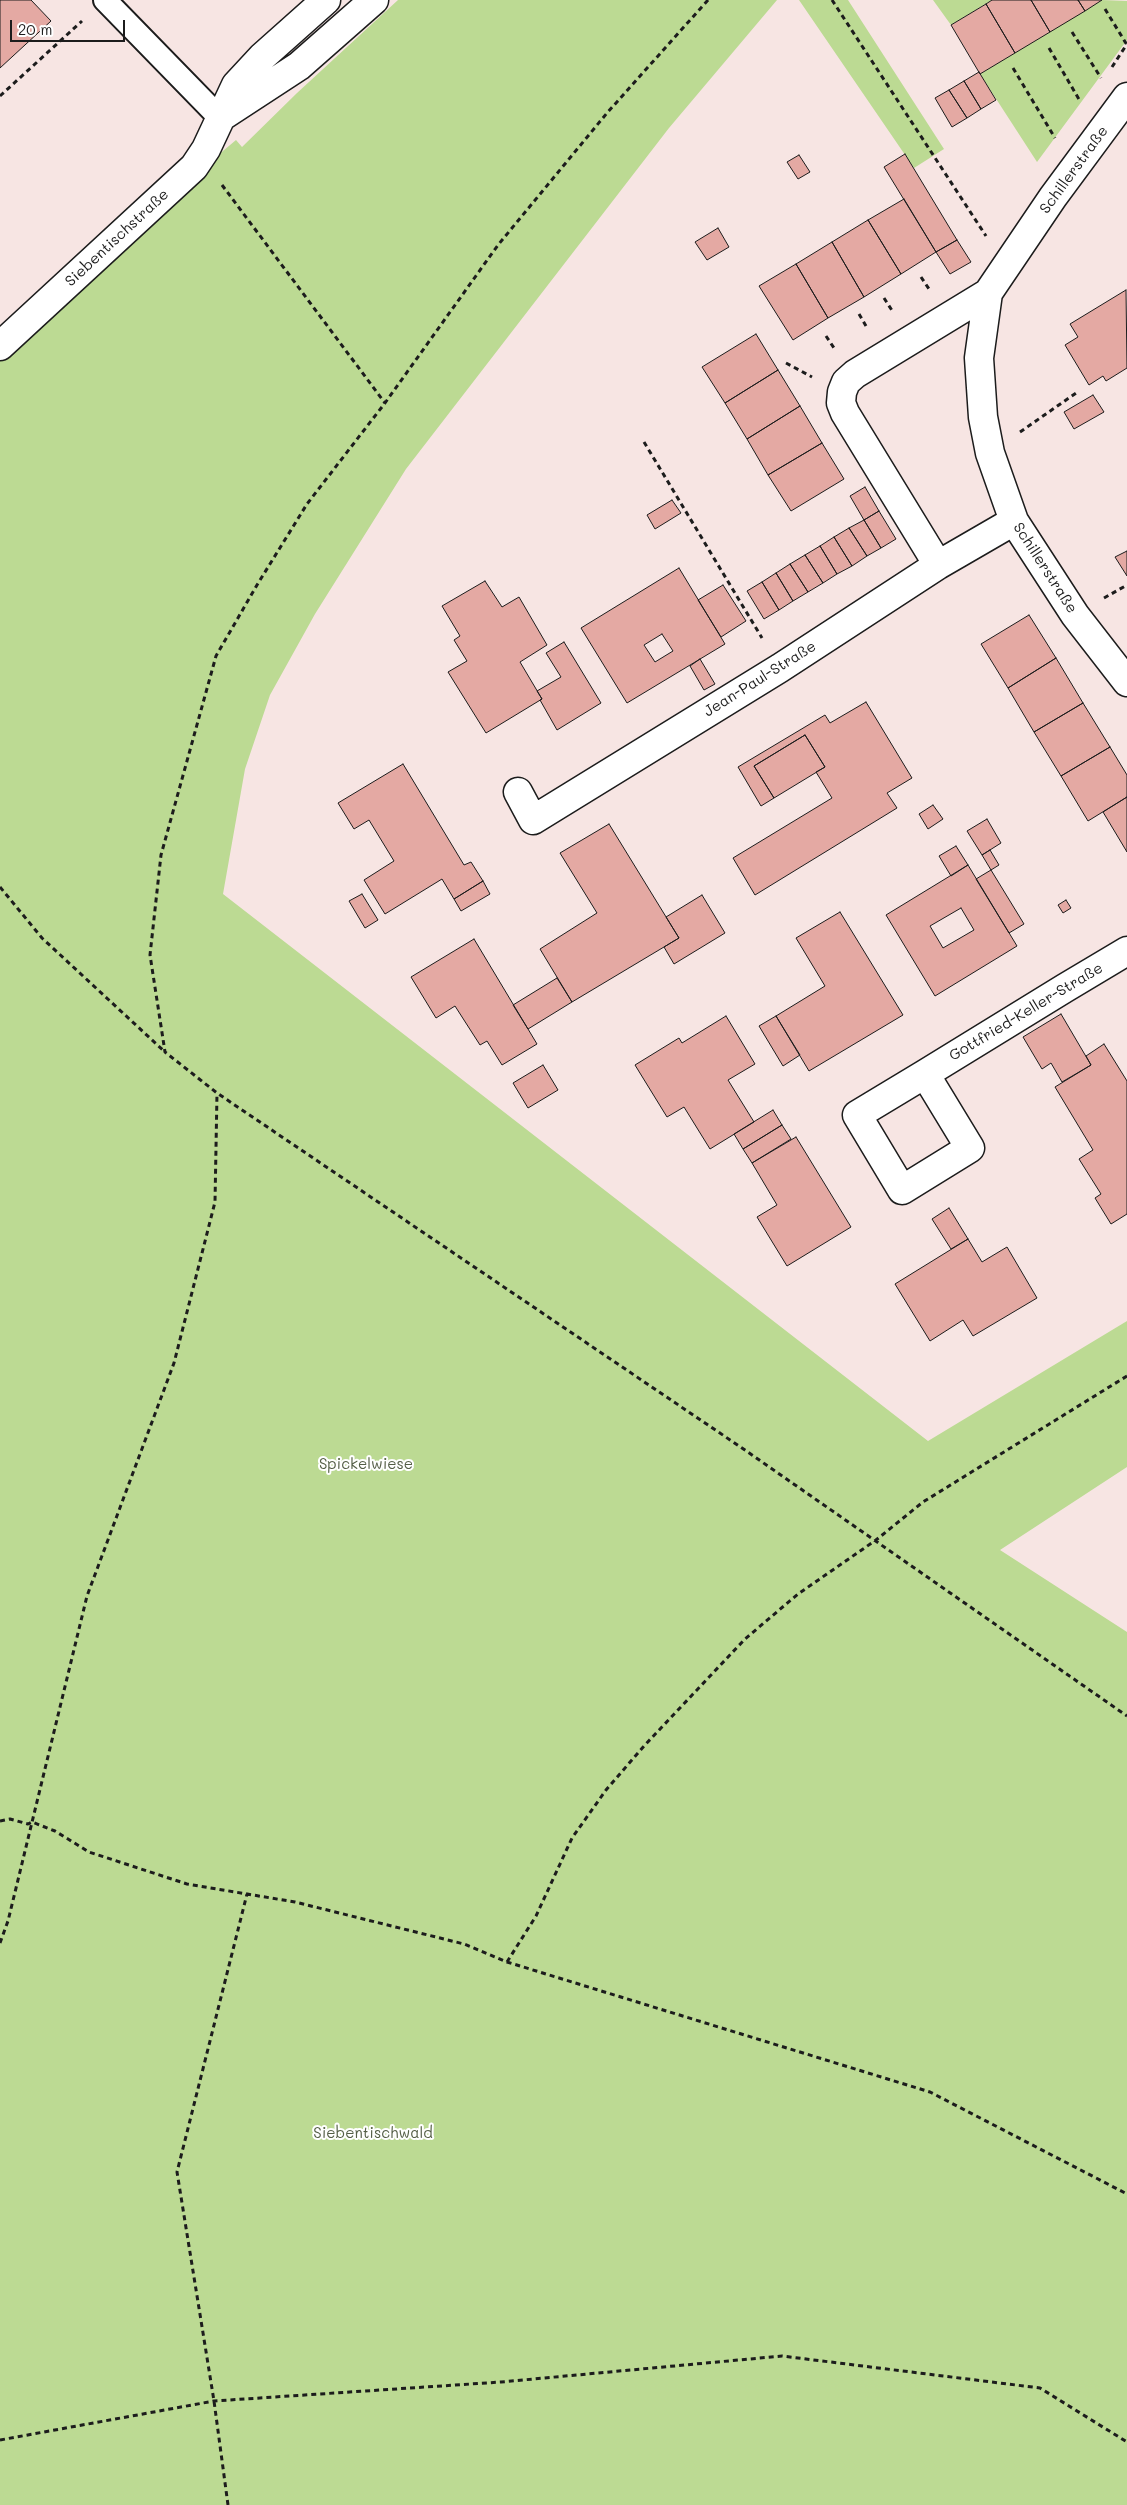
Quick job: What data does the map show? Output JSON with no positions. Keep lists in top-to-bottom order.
{
  "streets": {
    "street": [
      "Schillerstraße",
      "Siebentischstraße",
      "Jean-Paul-Straße",
      "Gottfried-Keller-Straße"
    ]
  },
  "crossings": [
    ["Schillerstraße", "Jean-Paul-Straße"]
  ],
  "parks": ["Spickelwiese", "Siebentischwald"],
  "scale_bar": "20 m"
}
